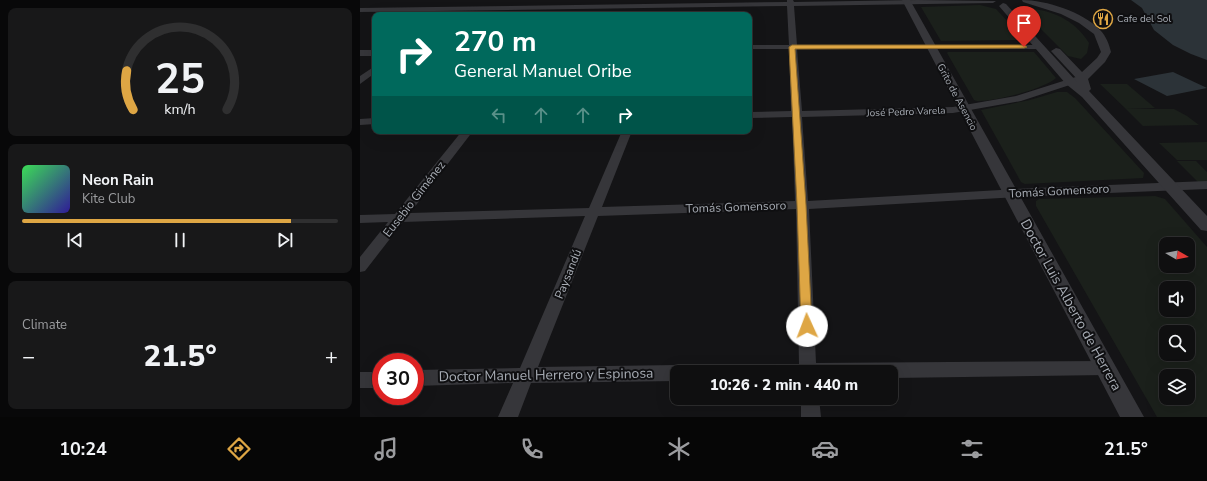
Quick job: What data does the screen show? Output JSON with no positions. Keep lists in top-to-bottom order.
{
  "streets": {
    "street": [
      "Grito de Asencio",
      "José Pedro Varela",
      "Tomás Gomensoro",
      "Eusebio Giménez",
      "Paysandú",
      "Doctor Luis Alberto de Herrera",
      "Doctor Manuel Herrero y Espinosa"
    ]
  },
  "crossings": [
    ["Grito de Asencio", "José Pedro Varela"],
    ["Grito de Asencio", "Tomás Gomensoro"],
    ["Grito de Asencio", "Doctor Luis Alberto de Herrera"],
    ["Tomás Gomensoro", "Eusebio Giménez"],
    ["Tomás Gomensoro", "Paysandú"],
    ["Tomás Gomensoro", "Doctor Luis Alberto de Herrera"],
    ["Paysandú", "Doctor Manuel Herrero y Espinosa"]
  ],
  "places": {
    "restaurant": ["Cafe del Sol"]
  },
  "north": "right",
  "page": {
    "turn": ["270 m", "General Manuel Oribe"],
    "song": ["Neon Rain", "Kite Club"],
    "tile": "Climate",
    "heat": ["−", "21.5°", "+"],
    "limit": "30",
    "trip": "10:26 · 2 min · 440 m",
    "tabs": ["10:24", "21.5°"],
    "gauge": ["25", "km/h"]
  }
}
